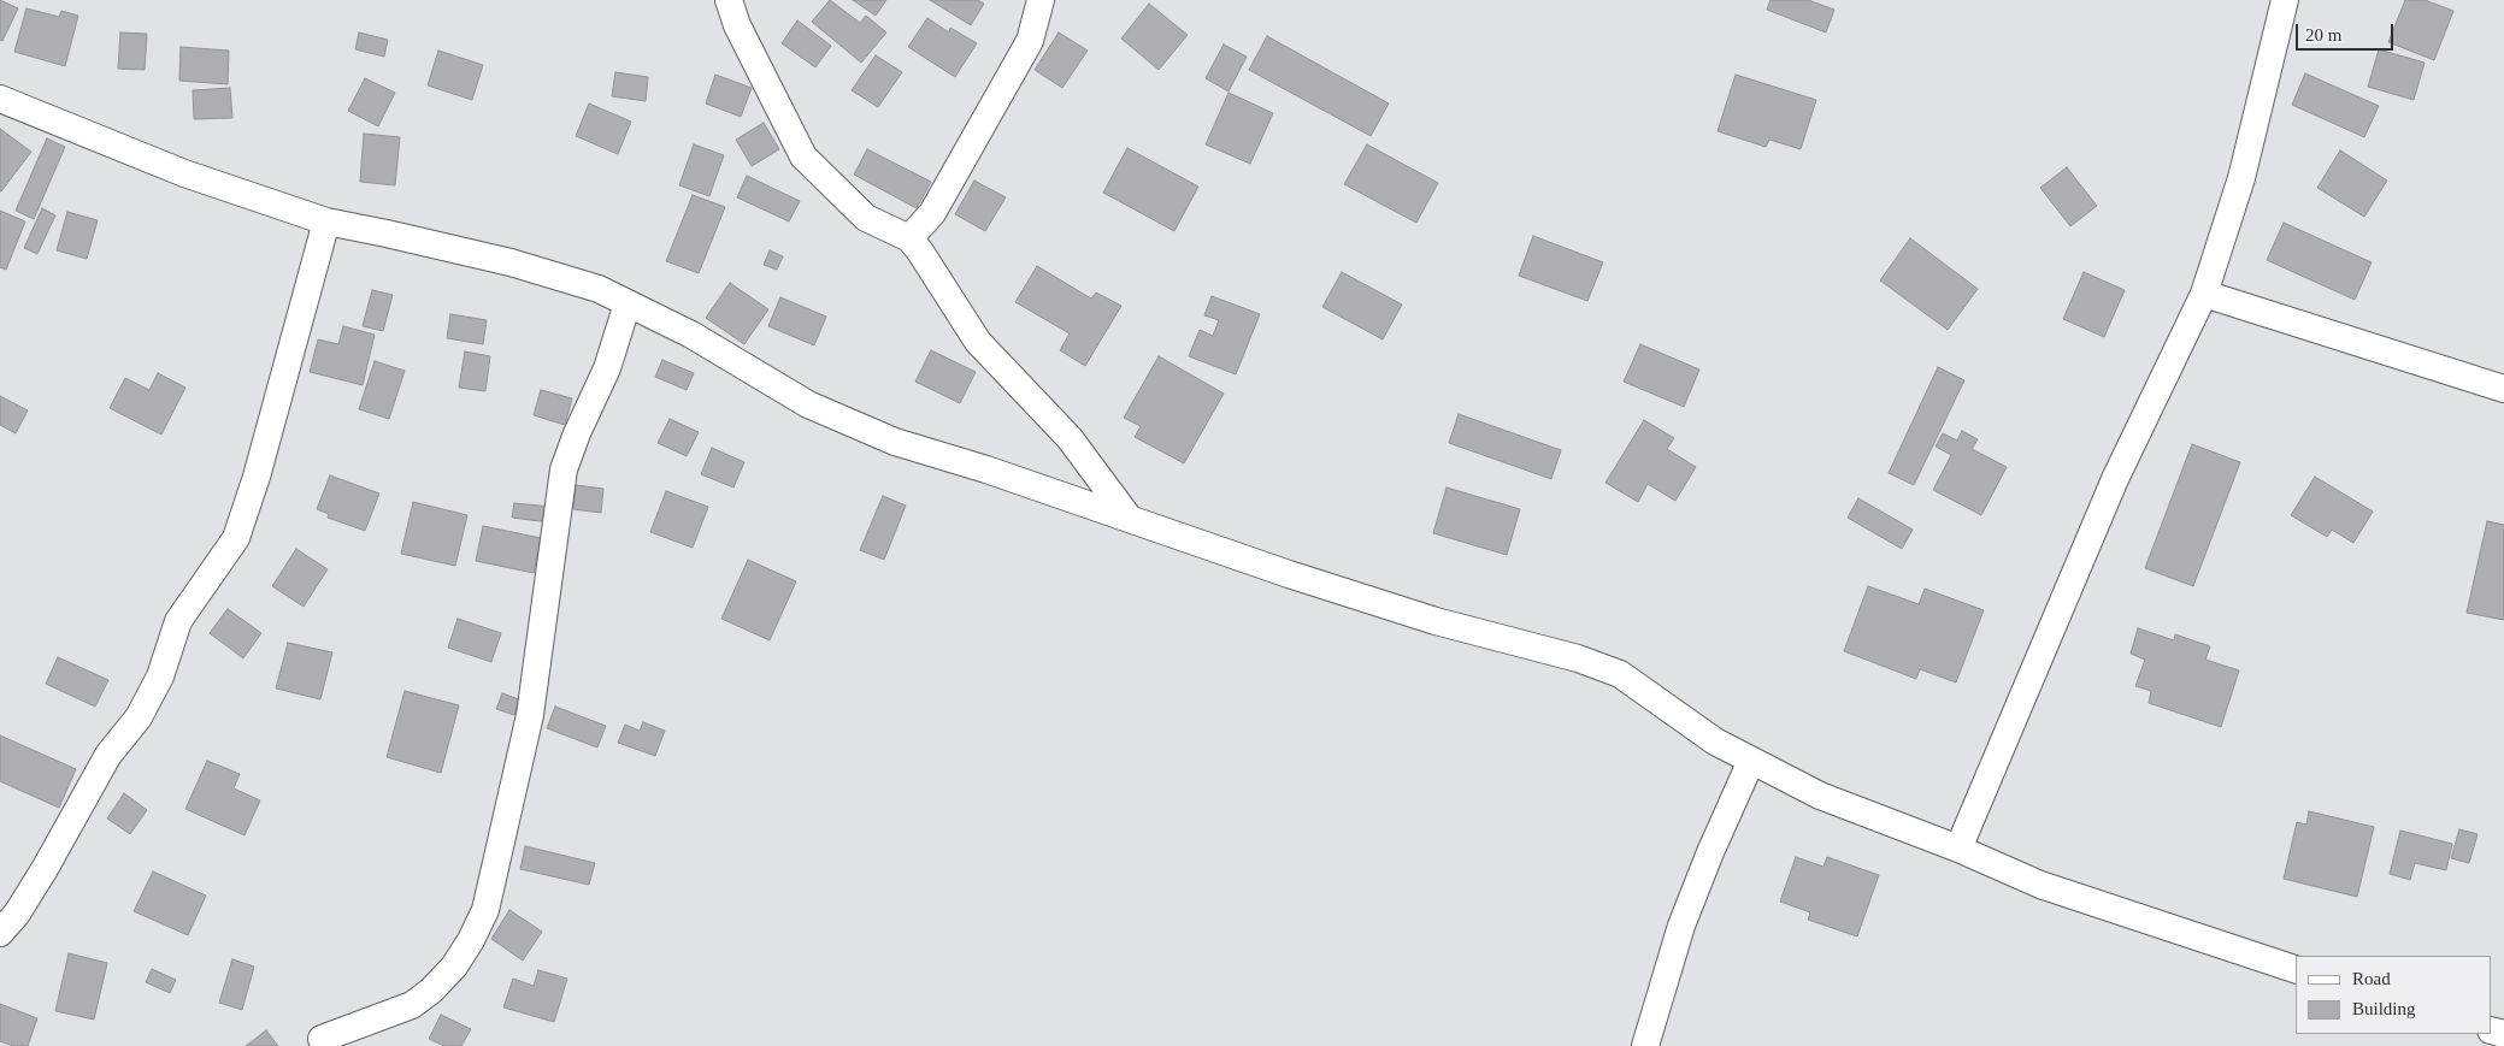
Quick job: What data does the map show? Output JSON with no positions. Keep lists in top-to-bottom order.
{
  "legend": ["Road", "Building"],
  "scale_bar": "20 m"
}
